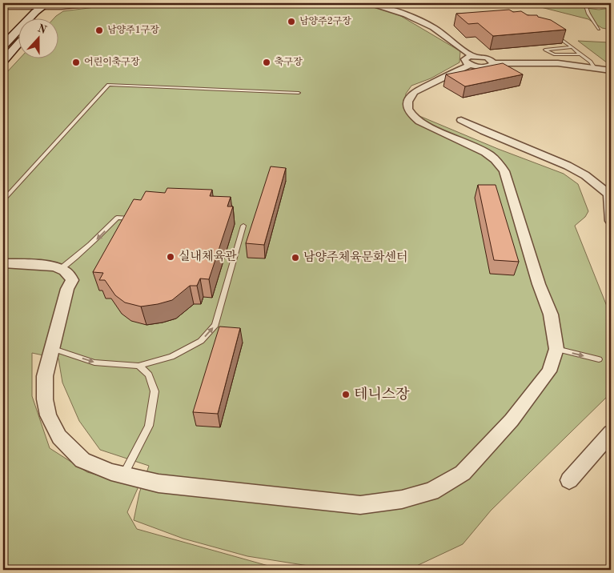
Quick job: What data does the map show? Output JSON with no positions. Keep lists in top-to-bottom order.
{
  "places": [
    "남양주2구장",
    "남양주1구장",
    "어린이축구장",
    "축구장",
    "실내체육관",
    "남양주체육문화센터",
    "테니스장"
  ],
  "north": "top"
}
